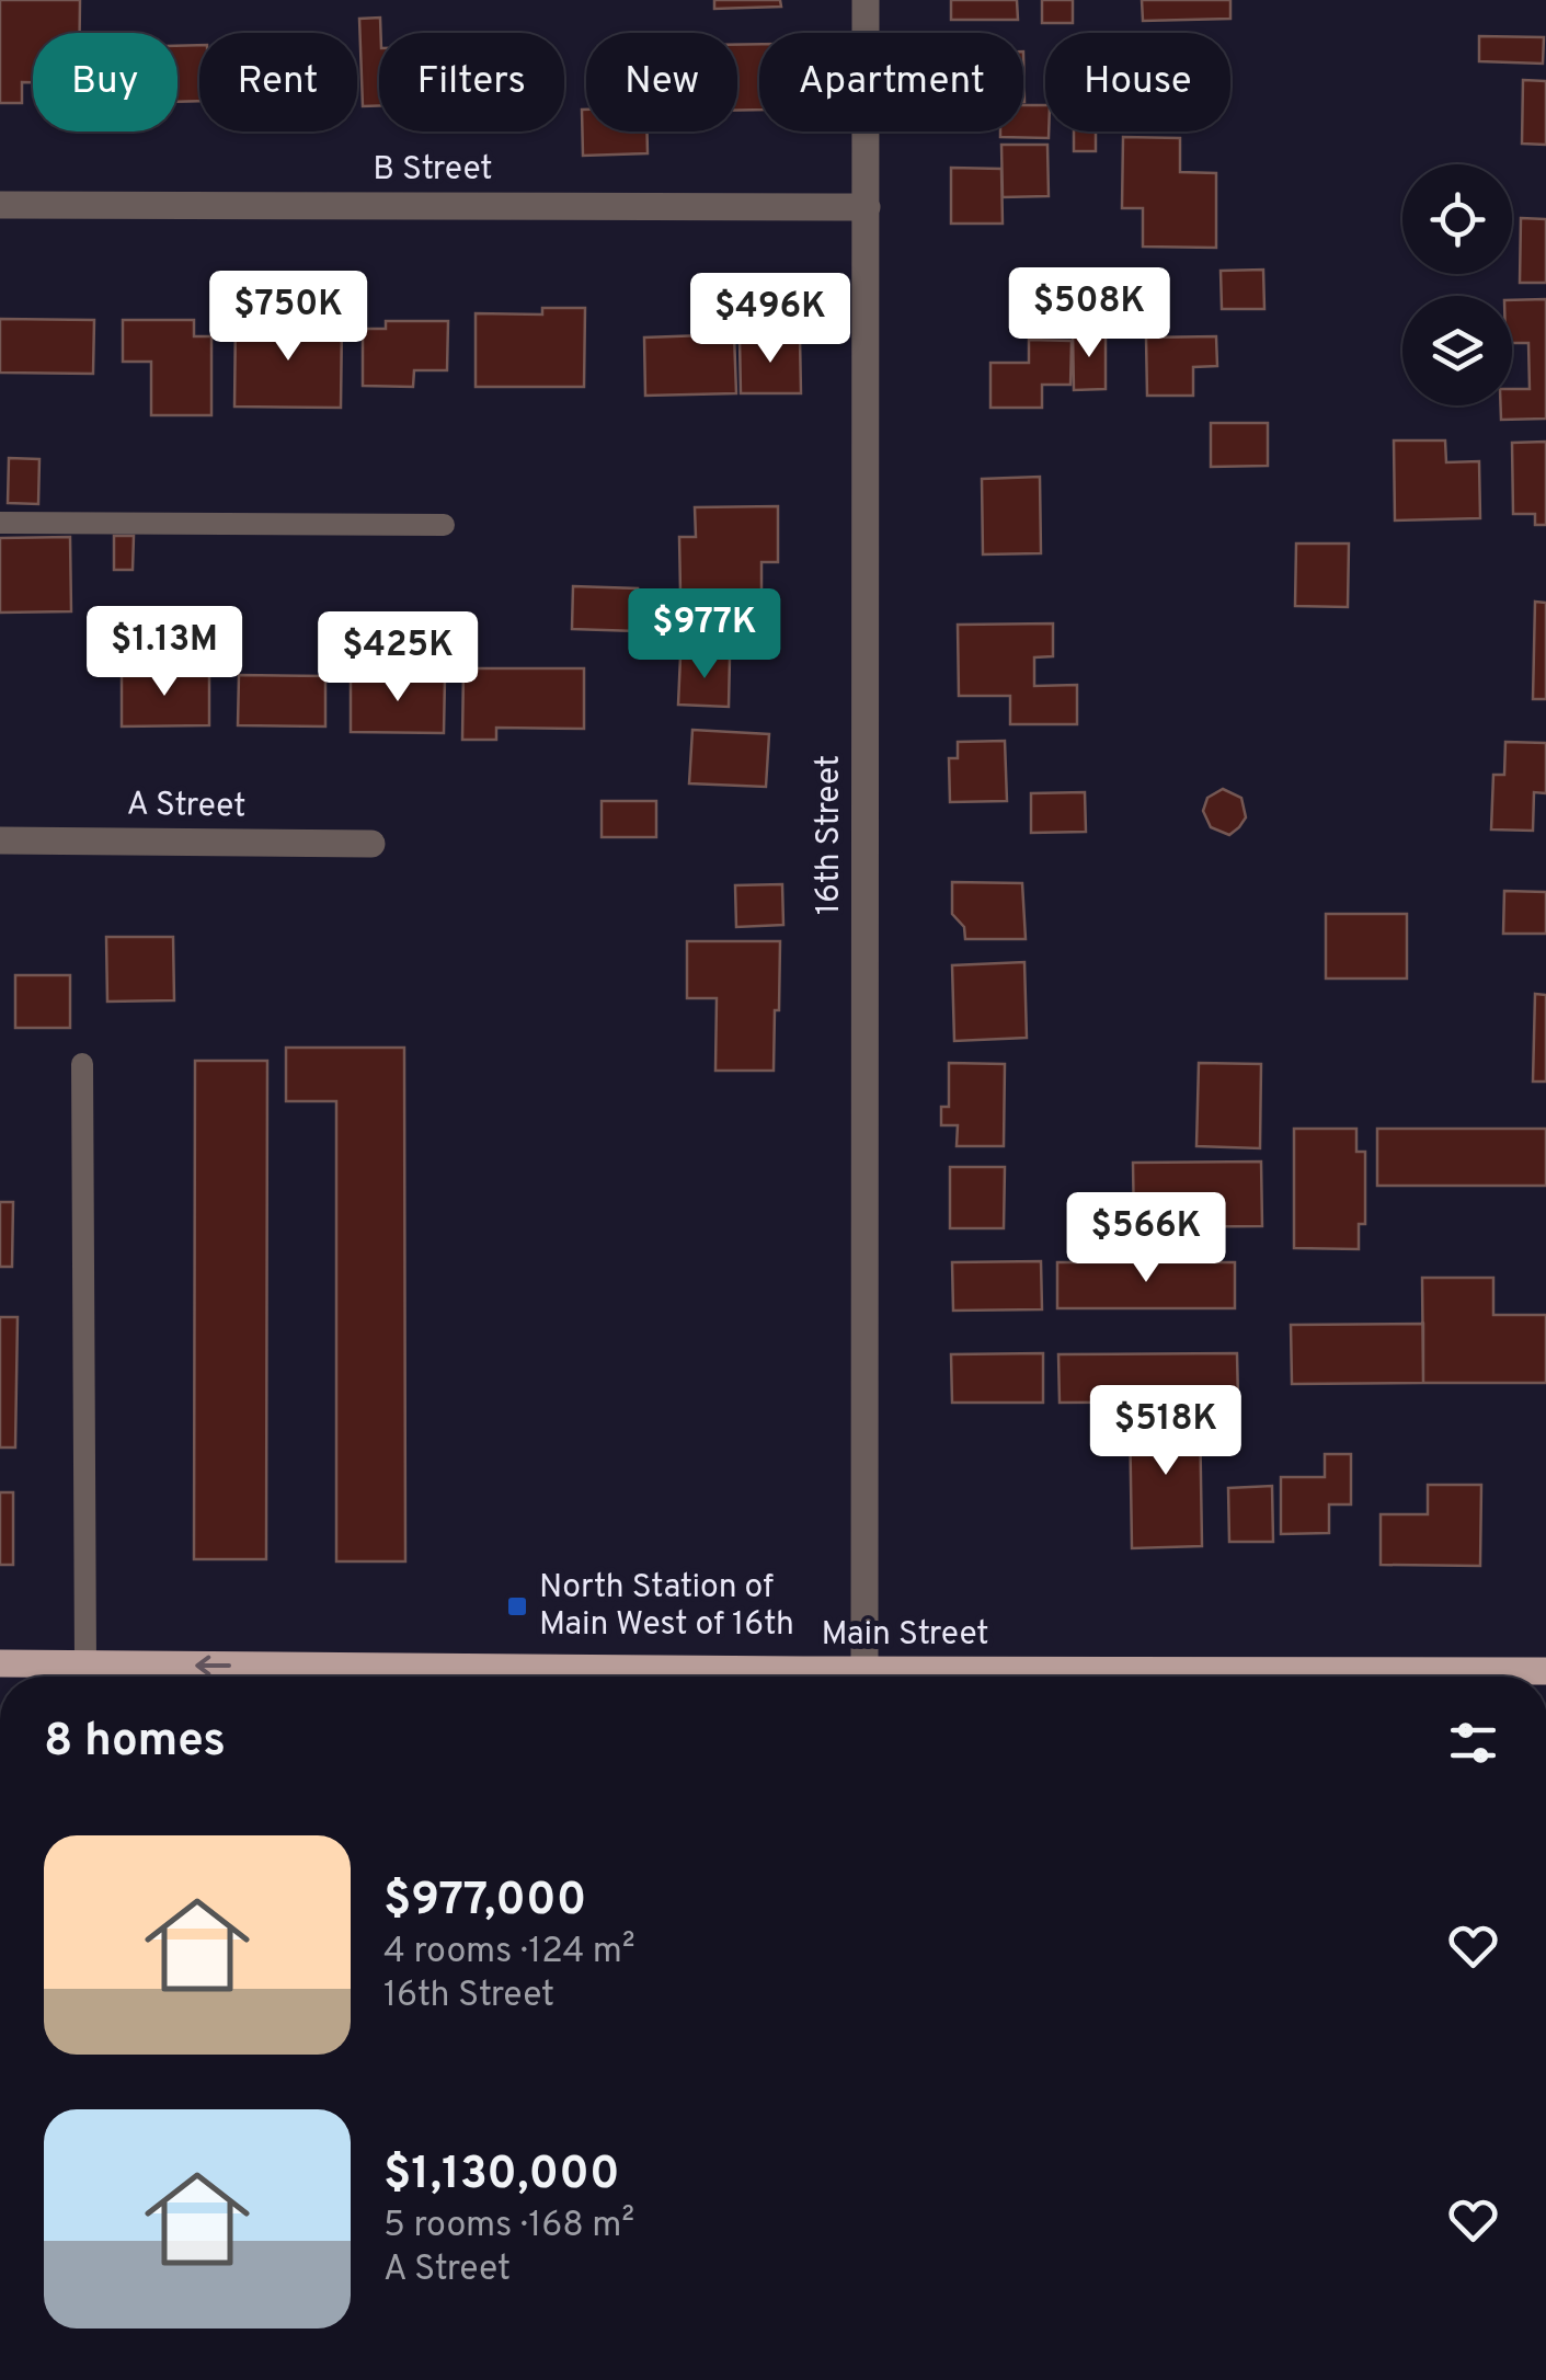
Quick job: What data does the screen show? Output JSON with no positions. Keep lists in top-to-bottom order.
{
  "streets": {
    "main road": ["Main Street"],
    "street": ["B Street", "A Street", "16th Street"]
  },
  "crossings": [
    ["B Street", "16th Street"],
    ["16th Street", "Main Street"]
  ],
  "one_way": ["Main Street"],
  "places": {
    "transit": ["North Station of Main West of 16th"]
  },
  "page": {
    "chip": [
      "Buy",
      "Rent",
      "Filters",
      "New",
      "Apartment",
      "House"
    ],
    "price": [
      "$508K",
      "$750K",
      "$496K",
      "$977K",
      "$1.13M",
      "$425K",
      "$566K",
      "$518K"
    ],
    "heading": "8 homes",
    "list": [
      {
        "name": "$977,000",
        "note": "4 rooms · 124 m² · 16th Street"
      },
      {
        "name": "$1,130,000",
        "note": "5 rooms · 168 m² · A Street"
      }
    ]
  }
}
